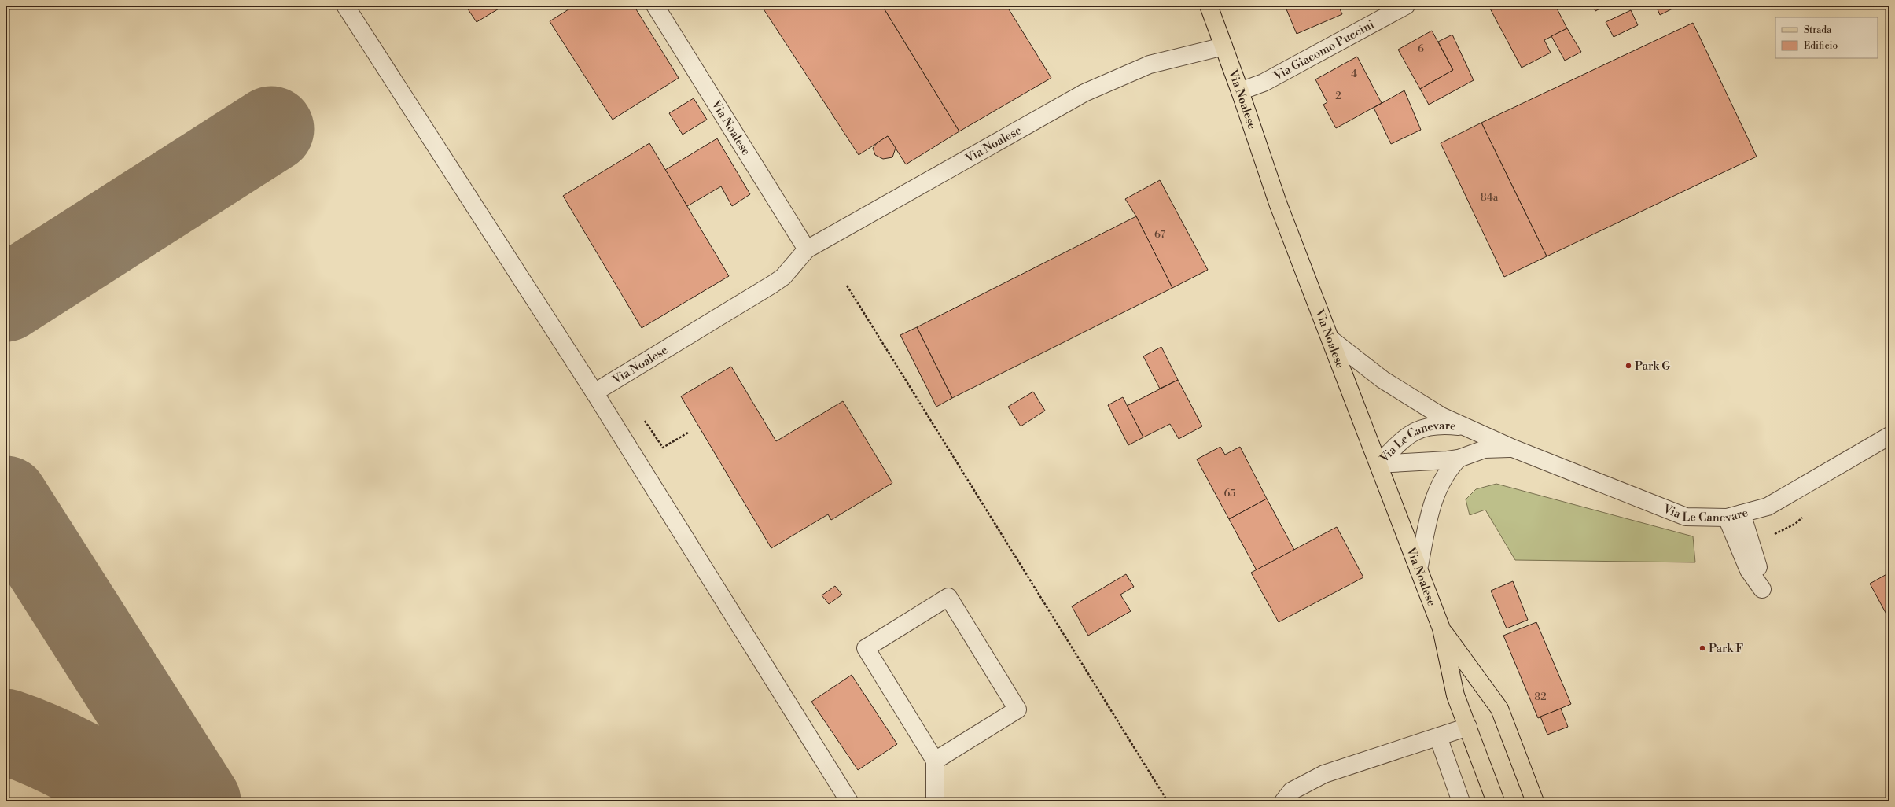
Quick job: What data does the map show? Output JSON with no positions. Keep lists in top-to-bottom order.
{
  "streets": {
    "main road": ["Via Noalese"],
    "street": ["Via Giacomo Puccini", "Via Le Canevare"]
  },
  "crossings": [
    ["Via Giacomo Puccini", "Via Noalese"],
    ["Via Noalese", "Via Le Canevare"]
  ],
  "places": ["Park G", "Park F"],
  "house_numbers": [
    "6",
    "4",
    "2",
    "84a",
    "67",
    "65",
    "82"
  ],
  "legend": ["Strada", "Edificio"]
}
